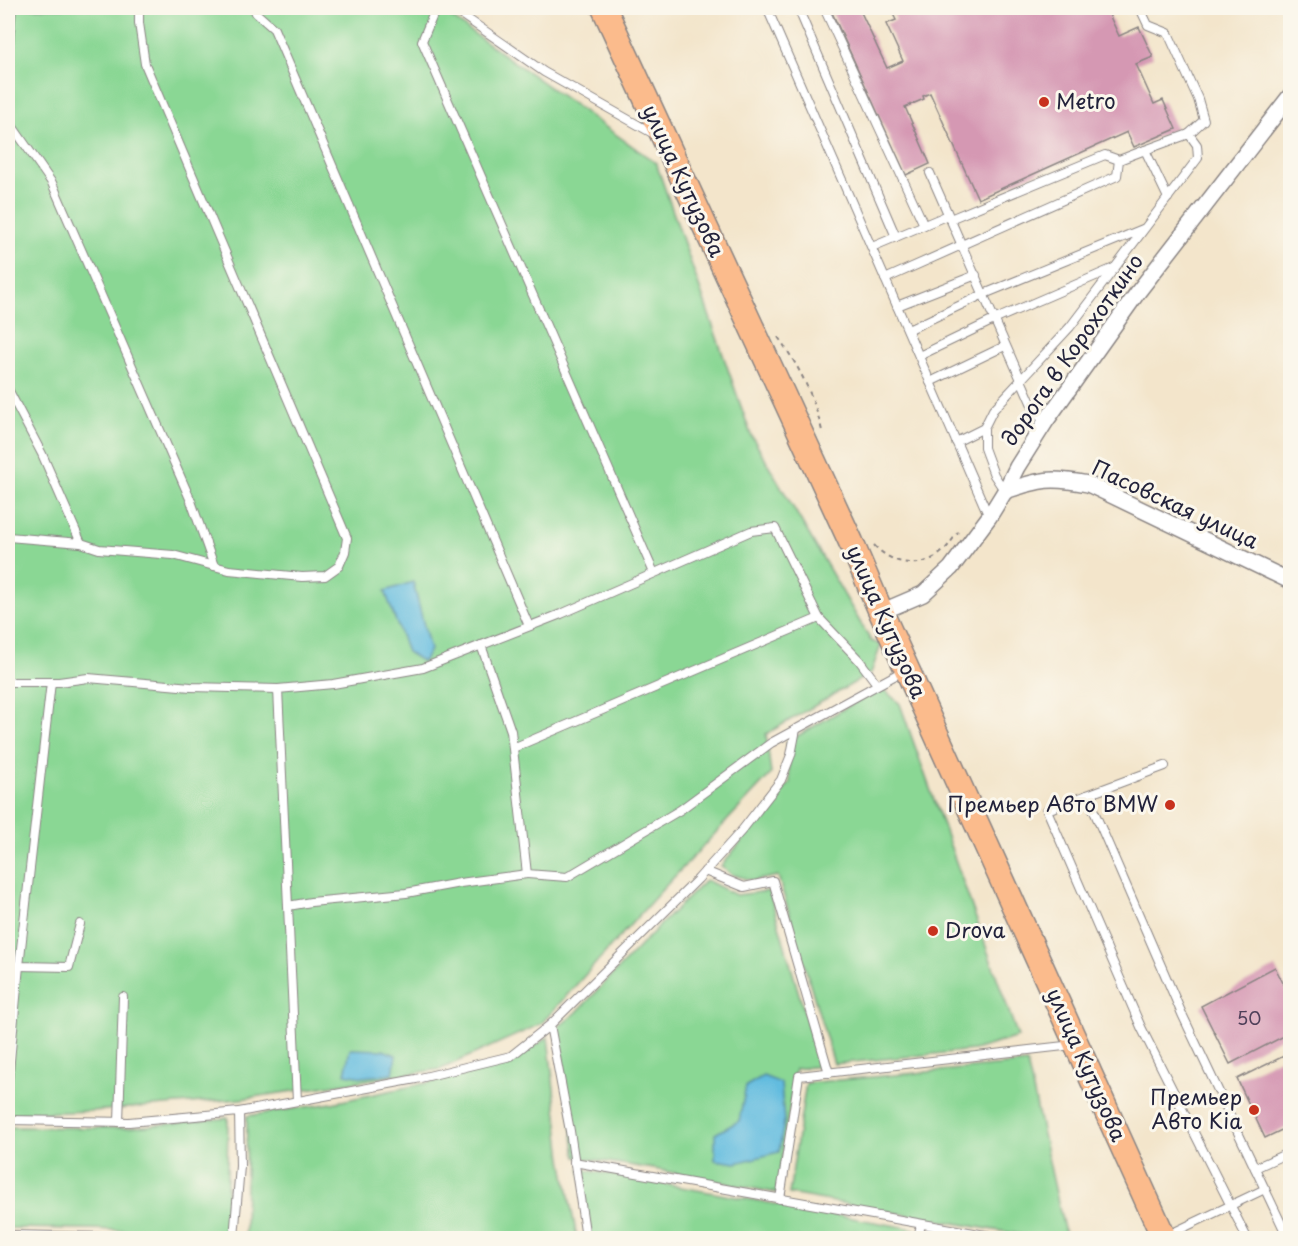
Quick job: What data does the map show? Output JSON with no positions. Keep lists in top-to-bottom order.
{
  "streets": {
    "main road": ["улица Кутузова"],
    "street": ["дорога в Корохоткино", "Пасовская улица"]
  },
  "crossings": [
    ["улица Кутузова", "дорога в Корохоткино"],
    ["дорога в Корохоткино", "Пасовская улица"]
  ],
  "places": [
    "Metro",
    "Премьер Авто BMW",
    "Drova",
    "Премьер Авто Kia"
  ],
  "house_numbers": ["50"]
}
